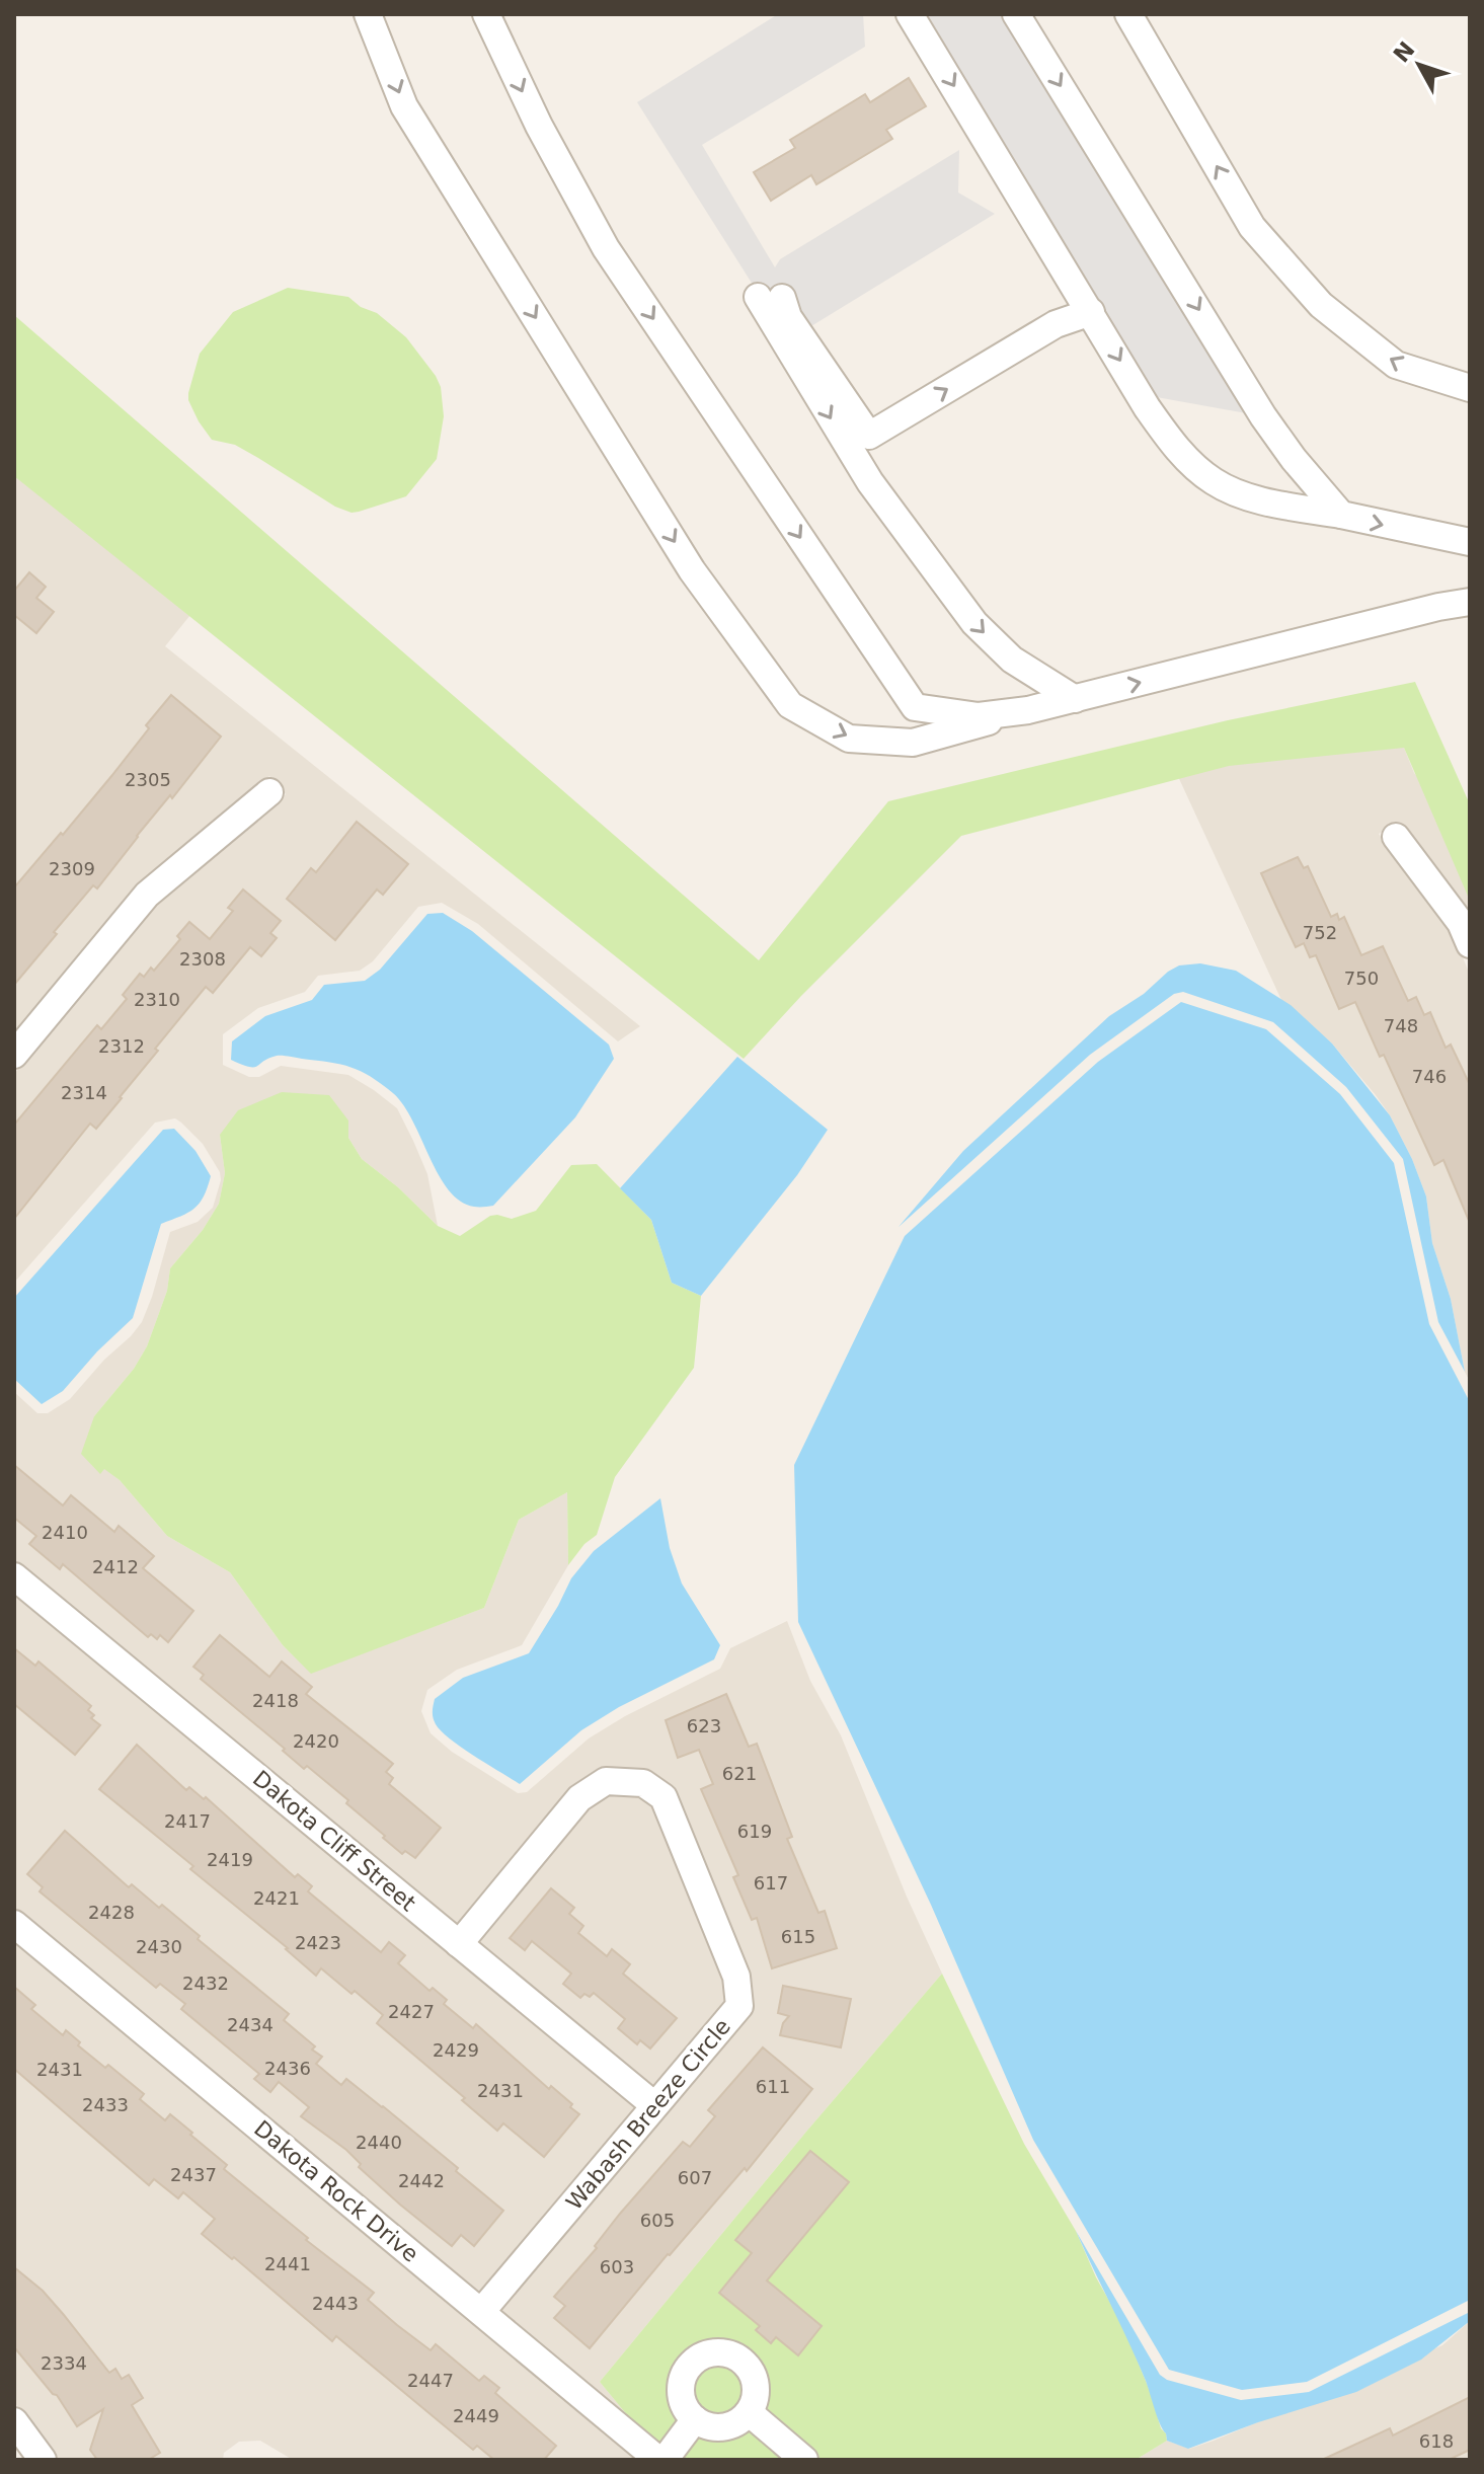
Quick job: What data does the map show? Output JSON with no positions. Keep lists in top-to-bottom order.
{
  "streets": {
    "street": ["Dakota Cliff Street", "Wabash Breeze Circle", "Dakota Rock Drive"]
  },
  "crossings": [
    ["Dakota Cliff Street", "Wabash Breeze Circle"],
    ["Wabash Breeze Circle", "Dakota Rock Drive"]
  ],
  "house_numbers": [
    "2305",
    "2309",
    "752",
    "2308",
    "750",
    "2310",
    "748",
    "2312",
    "746",
    "2314",
    "2410",
    "2412",
    "2418",
    "623",
    "2420",
    "621",
    "2417",
    "619",
    "2419",
    "617",
    "2421",
    "2428",
    "615",
    "2423",
    "2430",
    "2432",
    "2427",
    "2434",
    "2429",
    "2436",
    "2431",
    "611",
    "2431",
    "2433",
    "2440",
    "2437",
    "607",
    "2442",
    "605",
    "2441",
    "603",
    "2443",
    "2334",
    "2447",
    "2449",
    "618"
  ],
  "north": "top left"
}
